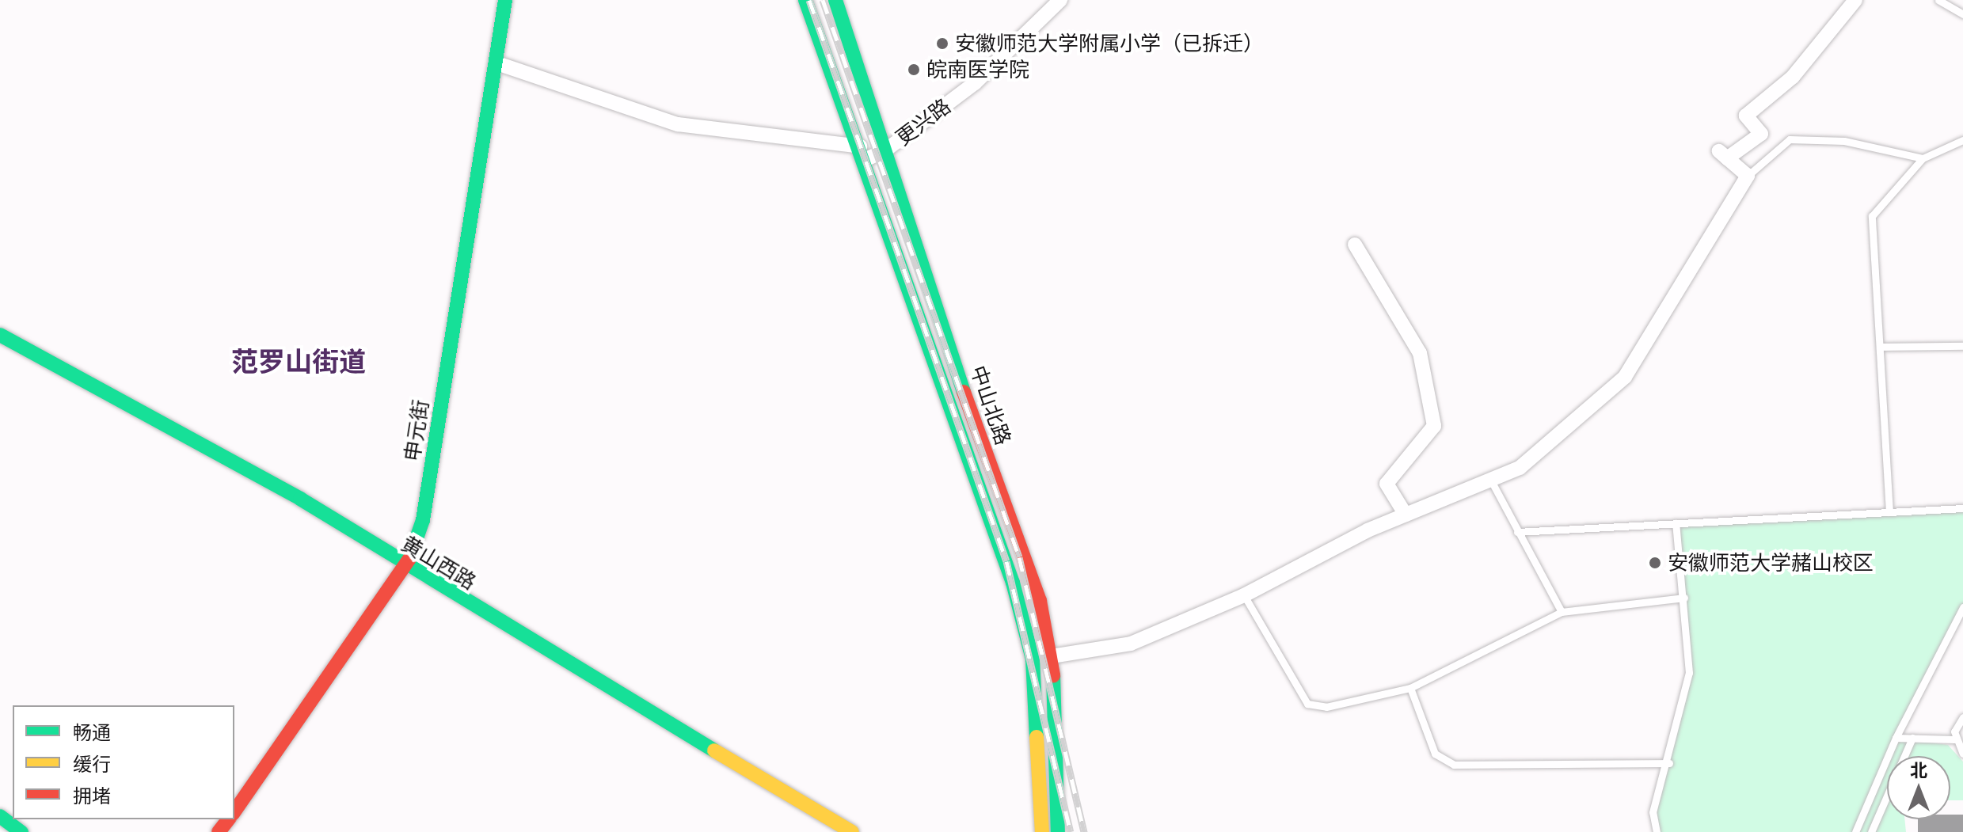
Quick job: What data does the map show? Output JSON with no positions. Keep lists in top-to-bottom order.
{
  "streets": {
    "street": [
      "更兴路",
      "中山北路",
      "申元街",
      "黄山西路"
    ]
  },
  "crossings": [
    ["更兴路", "中山北路"],
    ["申元街", "黄山西路"]
  ],
  "districts": ["范罗山街道"],
  "places": ["安徽师范大学附属小学（已拆迁）", "皖南医学院", "安徽师范大学赭山校区"],
  "legend": ["畅通", "缓行", "拥堵"],
  "north": "top"
}
